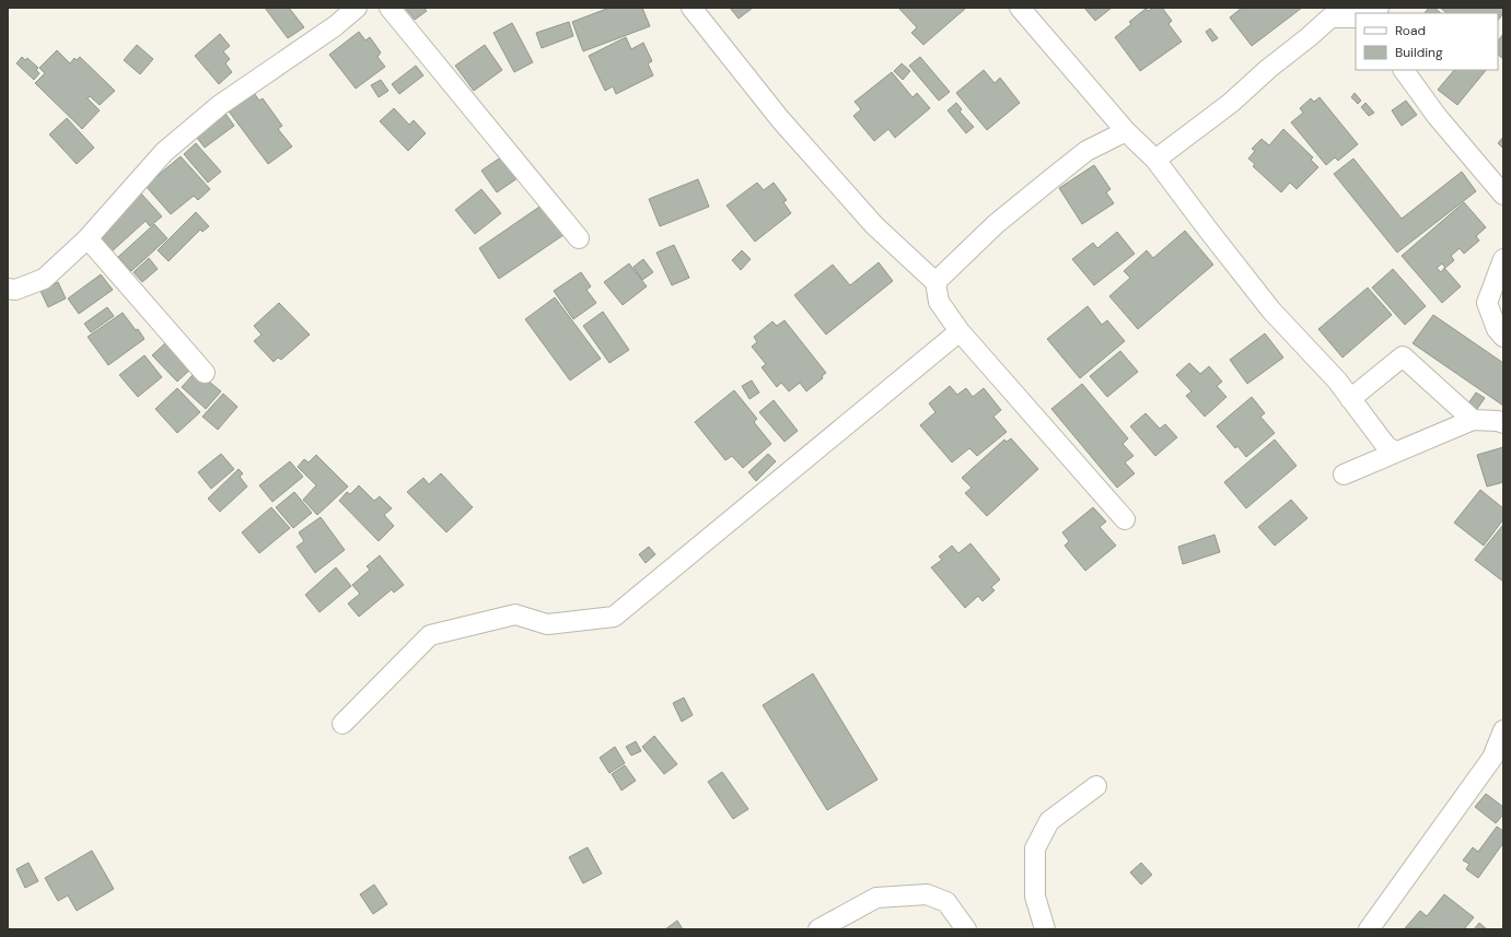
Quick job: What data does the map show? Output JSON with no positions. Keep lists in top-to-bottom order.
{
  "legend": ["Road", "Building"]
}
